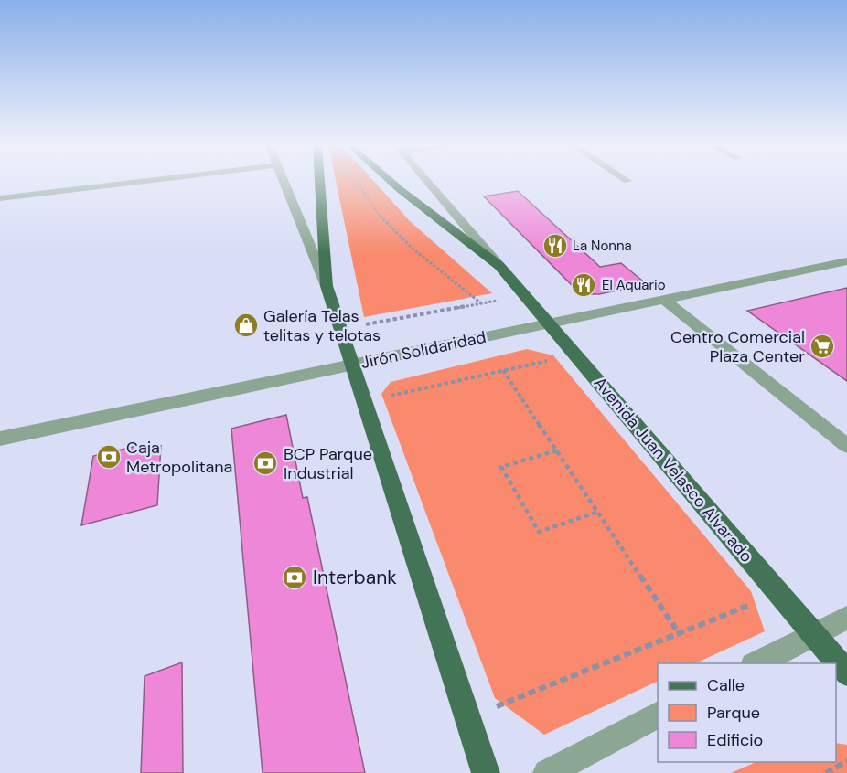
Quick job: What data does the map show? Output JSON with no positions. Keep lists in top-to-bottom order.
{
  "streets": {
    "main road": ["Avenida Juan Velasco Alvarado"],
    "street": ["Jirón Solidaridad"]
  },
  "crossings": [
    ["Jirón Solidaridad", "Avenida Juan Velasco Alvarado"]
  ],
  "places": {
    "restaurant": ["La Nonna", "El Aquario"],
    "shop": ["Galería Telas telitas y telotas"],
    "supermarket": ["Centro Comercial Plaza Center"],
    "bank": ["Caja Metropolitana", "BCP Parque Industrial", "Interbank"]
  },
  "legend": ["Calle", "Parque", "Edificio"]
}
